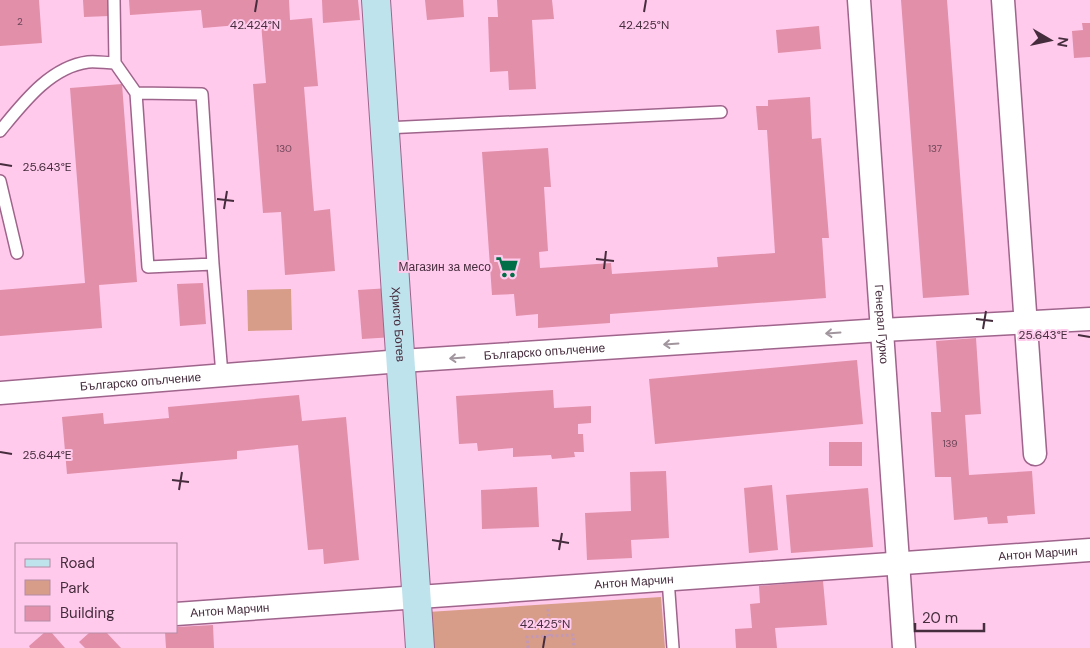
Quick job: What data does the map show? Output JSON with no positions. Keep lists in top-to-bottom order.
{
  "streets": {
    "street": [
      "Христо Ботев",
      "Генерал Гурко",
      "Българско опълчение",
      "Антон Марчин"
    ]
  },
  "crossings": [
    ["Христо Ботев", "Българско опълчение"],
    ["Христо Ботев", "Антон Марчин"],
    ["Генерал Гурко", "Българско опълчение"],
    ["Генерал Гурко", "Антон Марчин"]
  ],
  "one_way": ["Българско опълчение"],
  "places": {
    "supermarket": ["Магазин за месо"]
  },
  "house_numbers": [
    "2",
    "130",
    "137",
    "139"
  ],
  "legend": ["Road", "Park", "Building"],
  "scale_bar": "20 m",
  "north": "right",
  "coordinates": [
    "42.424°N",
    "42.425°N",
    "25.643°E",
    "25.644°E"
  ]
}
